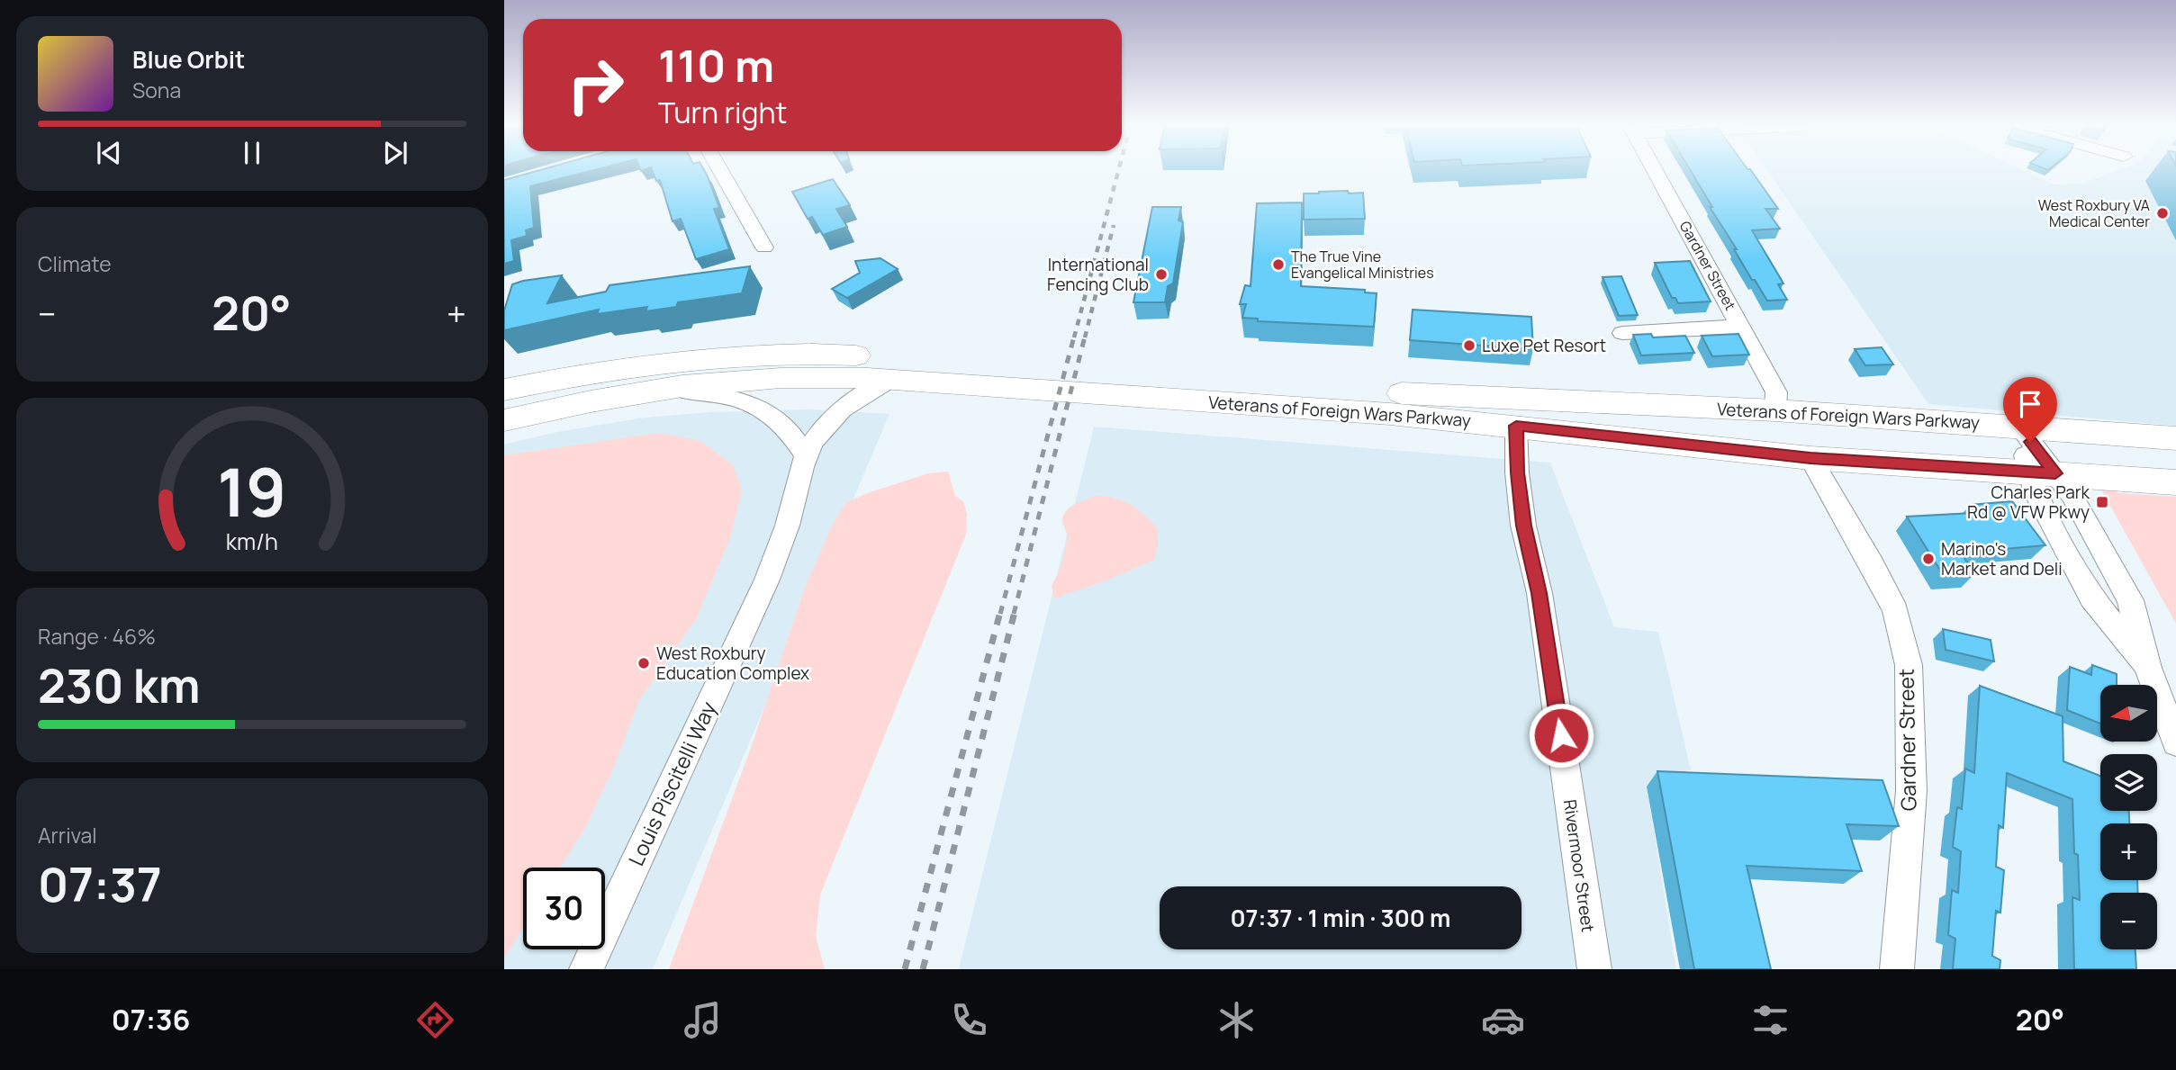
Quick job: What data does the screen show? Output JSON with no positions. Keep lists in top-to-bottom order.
{
  "streets": {
    "highway": ["Veterans of Foreign Wars Parkway"],
    "street": ["Gardner Street", "Louis Piscitelli Way", "Rivermoor Street"]
  },
  "crossings": [
    ["Gardner Street", "Veterans of Foreign Wars Parkway"],
    ["Veterans of Foreign Wars Parkway", "Louis Piscitelli Way"],
    ["Veterans of Foreign Wars Parkway", "Rivermoor Street"]
  ],
  "places": {
    "other": [
      "West Roxbury VA Medical Center",
      "The True Vine Evangelical Ministries",
      "International Fencing Club",
      "Luxe Pet Resort",
      "Marino's Market and Deli",
      "West Roxbury Education Complex"
    ],
    "transit": ["Charles Park Rd @ VFW Pkwy"]
  },
  "north": "left",
  "page": {
    "turn": ["110 m", "Turn right"],
    "song": ["Blue Orbit", "Sona"],
    "tile": [
      "Climate",
      ["Range · 46%", "230 km"],
      ["Arrival", "07:37"]
    ],
    "heat": ["−", "20°", "+"],
    "map_buttons": ["+", "−"],
    "limit": "30",
    "trip": "07:37 · 1 min · 300 m",
    "tabs": ["07:36", "20°"],
    "gauge": ["19", "km/h"]
  }
}
